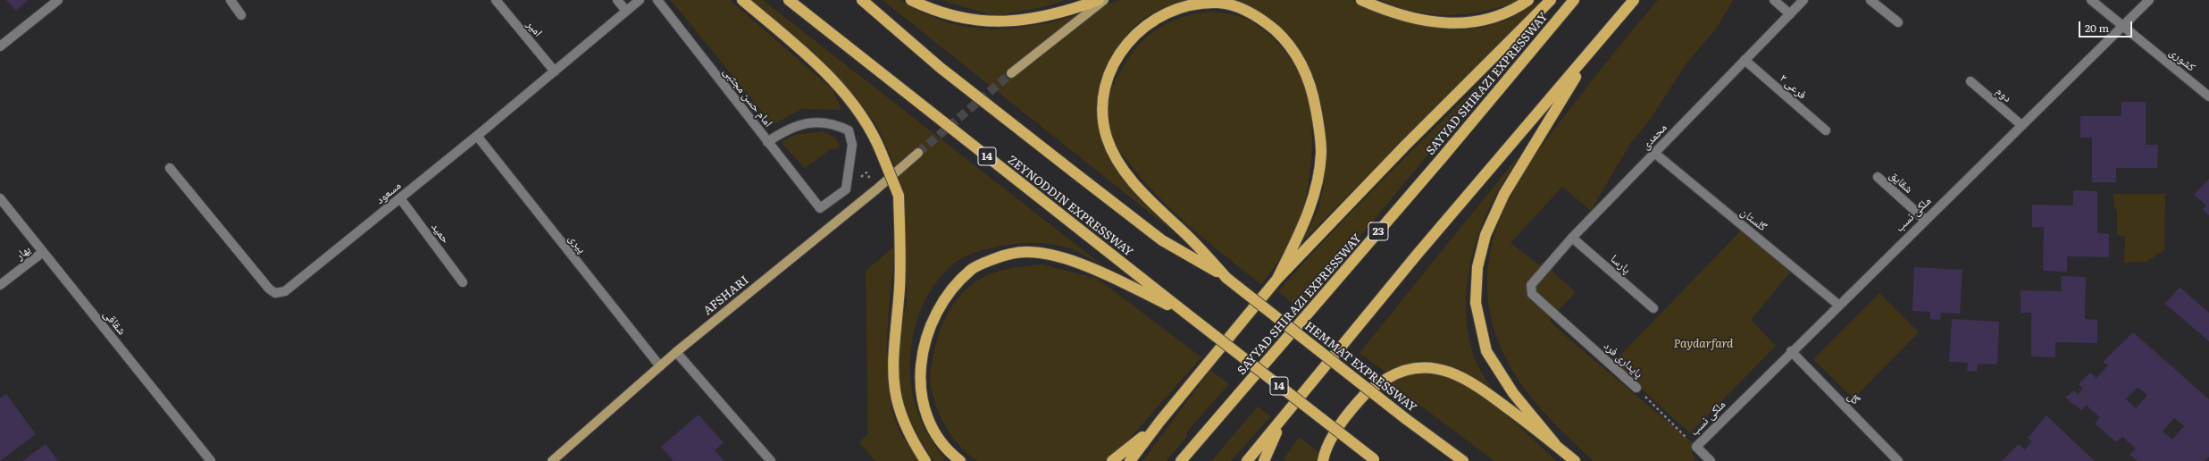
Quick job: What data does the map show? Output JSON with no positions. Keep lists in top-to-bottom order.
{
  "streets": {
    "highway": [
      "SAYYAD SHIRAZI EXPRESSWAY",
      "14",
      "ZEYNODDIN EXPRESSWAY",
      "23",
      "HEMMAT EXPRESSWAY"
    ],
    "main road": ["AFSHARI"],
    "street": [
      "امیر",
      "کشوری",
      "فرعی ۲",
      "دوم",
      "امام حسن مجتبی",
      "محمدی",
      "شقایق",
      "مسعود",
      "ملکی نسب",
      "گلستان",
      "حمید",
      "پیری",
      "بهار",
      "پارسا",
      "شقاقی",
      "پایداری فرد",
      "گل"
    ]
  },
  "crossings": [
    ["امیر", "مسعود"],
    ["کشوری", "ملکی نسب"],
    ["فرعی ۲", "محمدی"],
    ["دوم", "ملکی نسب"],
    ["محمدی", "گلستان"],
    ["محمدی", "پارسا"],
    ["محمدی", "پایداری فرد"],
    ["14", "ZEYNODDIN EXPRESSWAY"],
    ["شقایق", "ملکی نسب"],
    ["مسعود", "حمید"],
    ["مسعود", "پیری"],
    ["ملکی نسب", "گلستان"],
    ["ملکی نسب", "پایداری فرد"],
    ["ملکی نسب", "گل"],
    ["پیری", "AFSHARI"],
    ["بهار", "شقاقی"]
  ],
  "parks": ["Paydarfard"],
  "scale_bar": "20 m"
}
